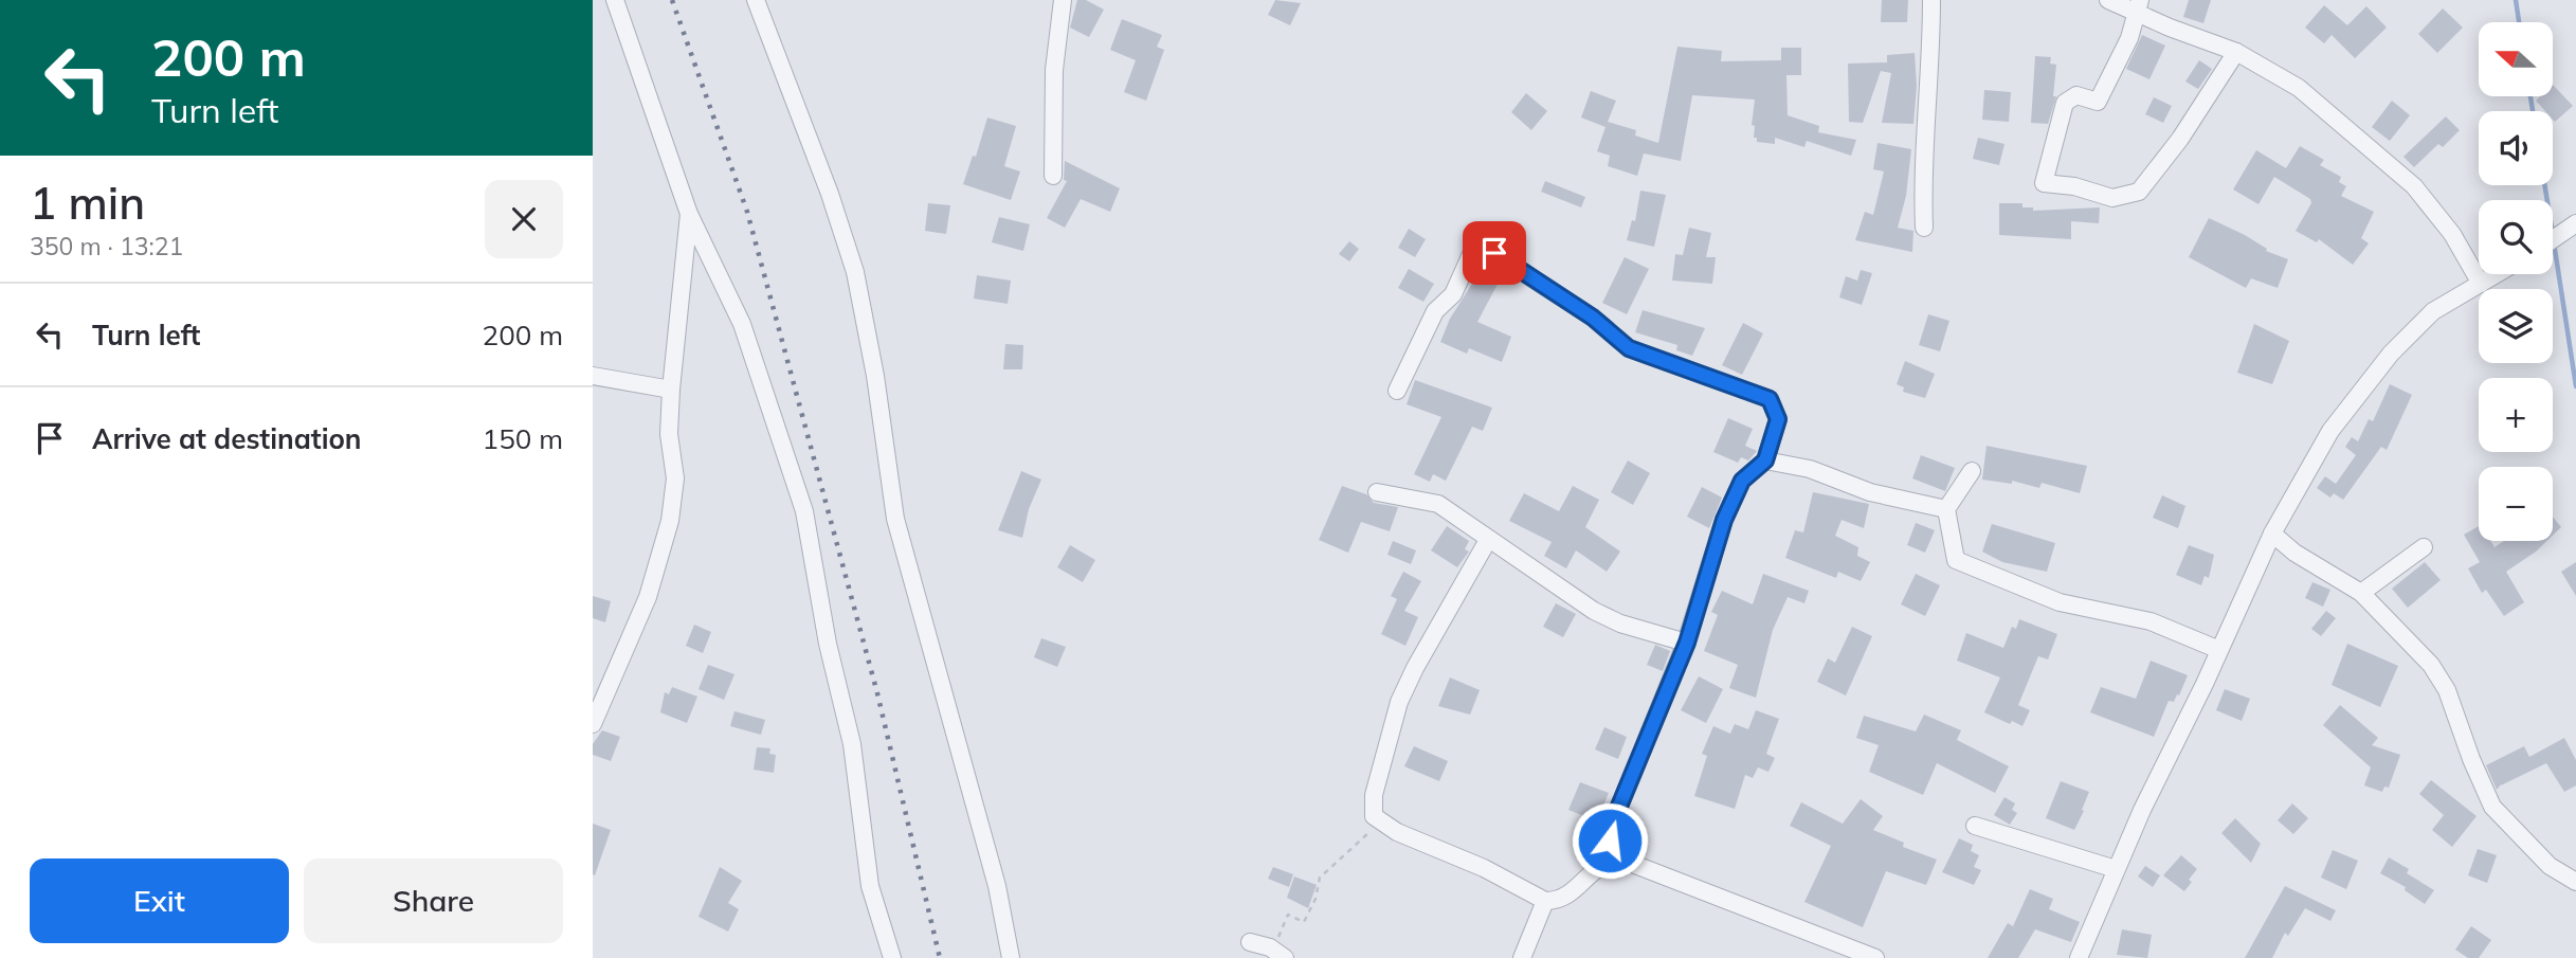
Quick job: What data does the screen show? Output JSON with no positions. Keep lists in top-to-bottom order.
{
  "north": "left",
  "page": {
    "turn": ["200 m", "Turn left"],
    "map_buttons": ["+", "−"],
    "heading": ["1 min", "350 m · 13:21"],
    "list": [
      {
        "name": "Turn left",
        "value": "200 m"
      },
      {
        "name": "Arrive at destination",
        "value": "150 m"
      }
    ],
    "buttons": ["Exit", "Share"]
  }
}
